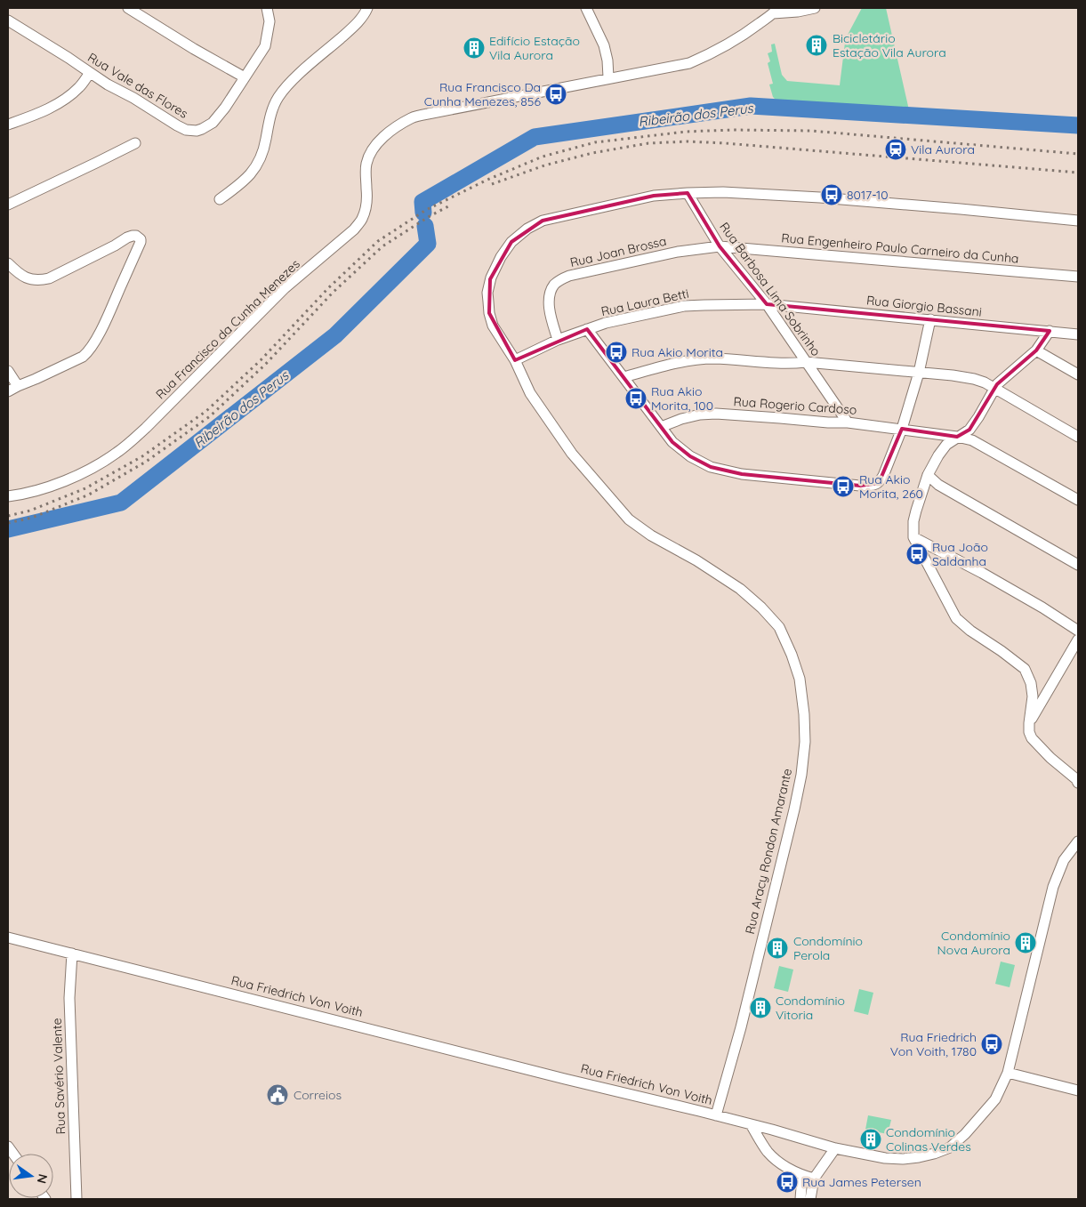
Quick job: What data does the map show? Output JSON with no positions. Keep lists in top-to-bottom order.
{
  "streets": {
    "street": [
      "Rua Vale das Flores",
      "Rua Engenheiro Paulo Carneiro da Cunha",
      "Rua Joan Brossa",
      "Rua Barbosa Lima Sobrinho",
      "Rua Laura Betti",
      "Rua Giorgio Bassani",
      "Rua Francisco da Cunha Menezes",
      "Rua Rogerio Cardoso",
      "Rua Aracy Rondon Amarante",
      "Rua Friedrich Von Voith",
      "Rua Savério Valente"
    ]
  },
  "crossings": [
    ["Rua Engenheiro Paulo Carneiro da Cunha", "Rua Joan Brossa"],
    ["Rua Engenheiro Paulo Carneiro da Cunha", "Rua Barbosa Lima Sobrinho"],
    ["Rua Joan Brossa", "Rua Barbosa Lima Sobrinho"],
    ["Rua Joan Brossa", "Rua Laura Betti"],
    ["Rua Barbosa Lima Sobrinho", "Rua Laura Betti"],
    ["Rua Barbosa Lima Sobrinho", "Rua Giorgio Bassani"],
    ["Rua Barbosa Lima Sobrinho", "Rua Rogerio Cardoso"],
    ["Rua Barbosa Lima Sobrinho", "Rua Aracy Rondon Amarante"],
    ["Rua Laura Betti", "Rua Giorgio Bassani"],
    ["Rua Aracy Rondon Amarante", "Rua Friedrich Von Voith"],
    ["Rua Friedrich Von Voith", "Rua Savério Valente"]
  ],
  "water": ["Ribeirão dos Perus"],
  "places": {
    "building": [
      "Bicicletário Estação Vila Aurora",
      "Edifício Estação Vila Aurora",
      "Condomínio Nova Aurora",
      "Condomínio Perola",
      "Condomínio Vitoria",
      "Condomínio Colinas Verdes"
    ],
    "bus stop": [
      "Rua Francisco Da Cunha Menezes, 856",
      "8017-10",
      "Rua Akio Morita",
      "Rua Akio Morita, 100",
      "Rua Akio Morita, 260",
      "Rua João Saldanha",
      "Rua Friedrich Von Voith, 1780",
      "Rua James Petersen"
    ],
    "station": ["Vila Aurora"],
    "public building": ["Correios"]
  },
  "north": "right"
}
